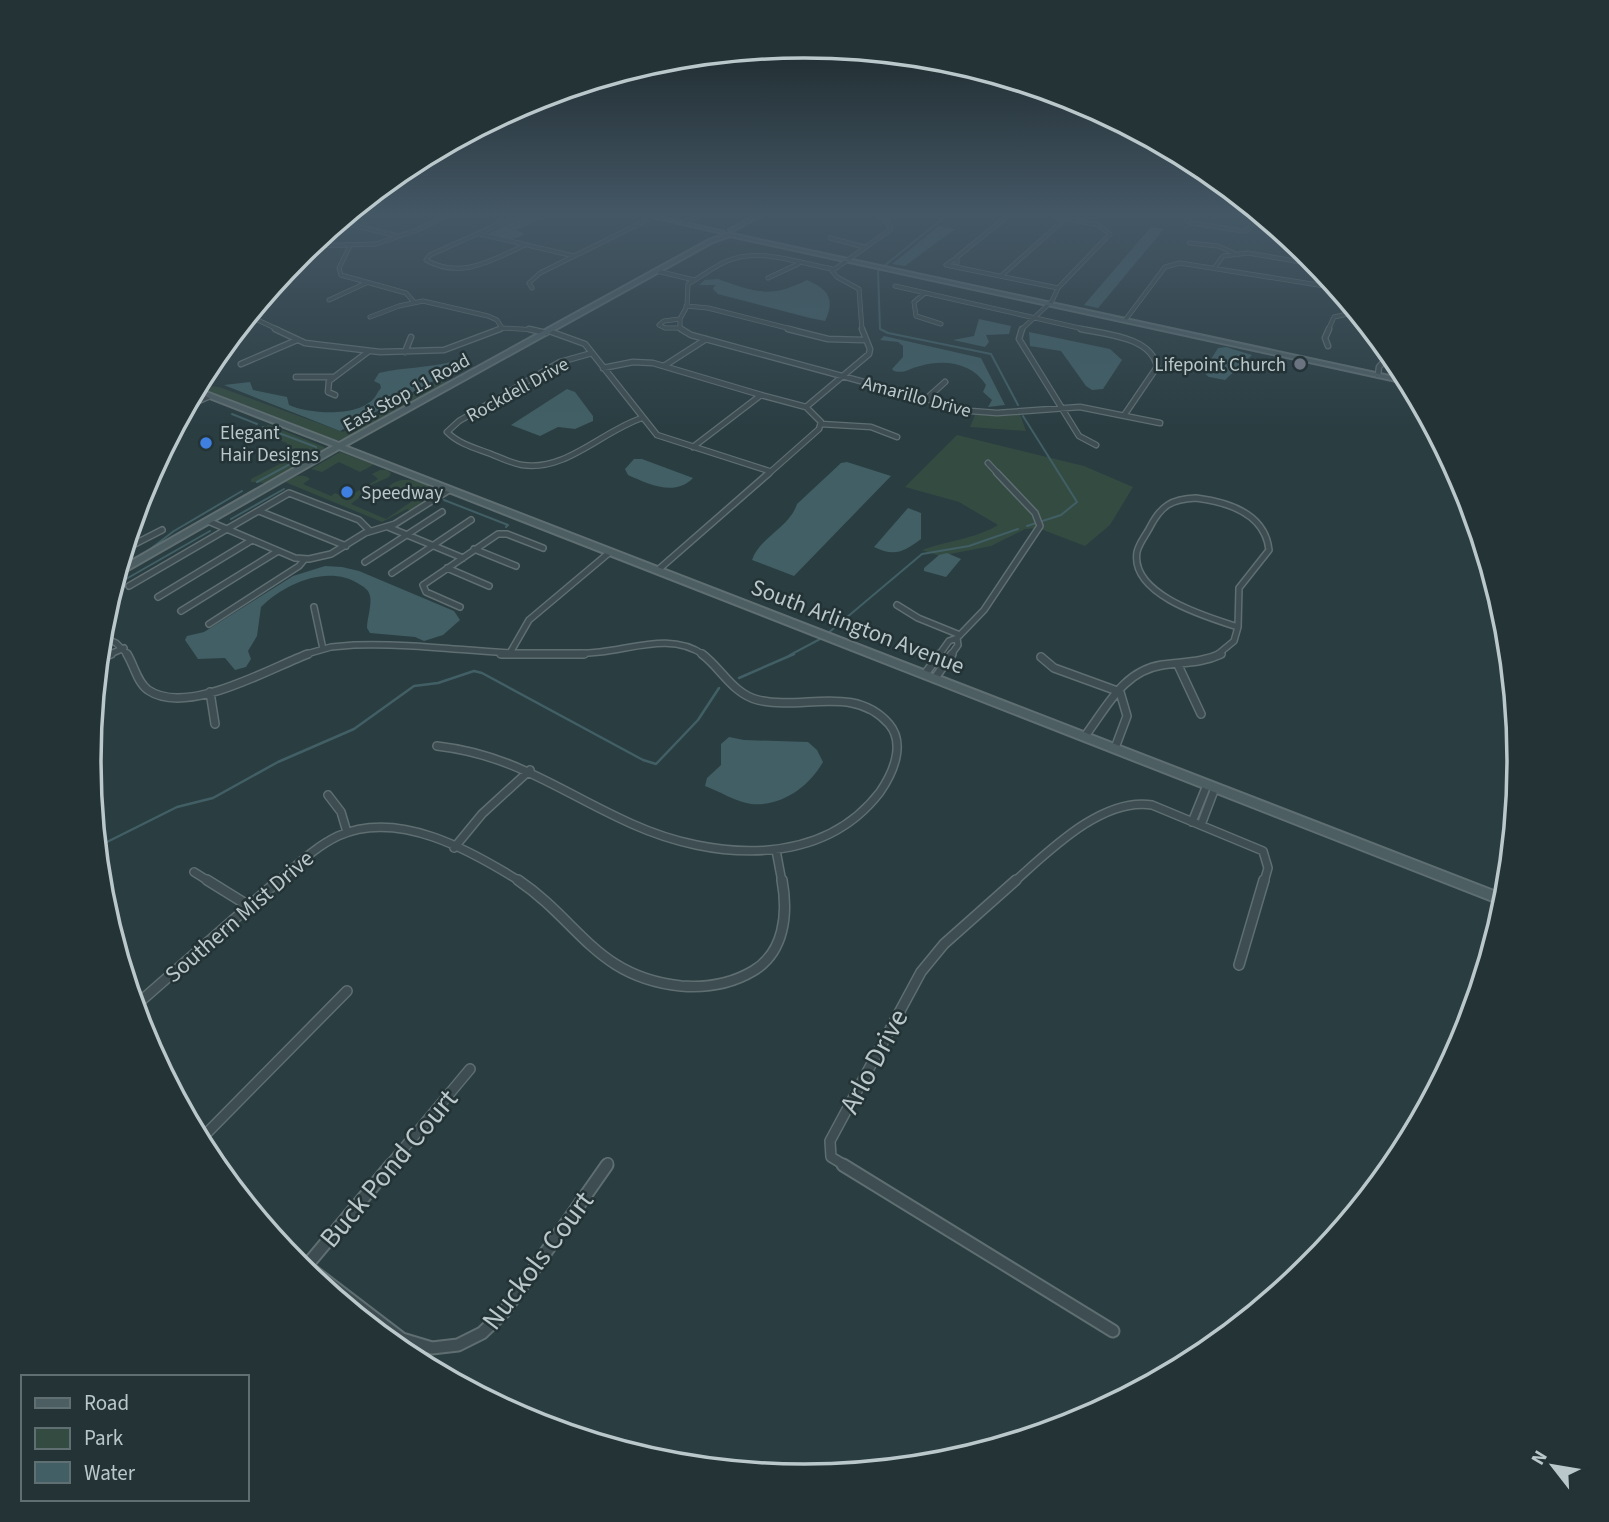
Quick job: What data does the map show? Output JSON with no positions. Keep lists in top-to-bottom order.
{
  "streets": {
    "street": [
      "Rockdell Drive",
      "East Stop 11 Road",
      "Amarillo Drive",
      "South Arlington Avenue",
      "Southern Mist Drive",
      "Arlo Drive",
      "Buck Pond Court",
      "Nuckols Court"
    ]
  },
  "crossings": [
    ["East Stop 11 Road", "South Arlington Avenue"]
  ],
  "places": ["Lifepoint Church", "Elegant Hair Designs", "Speedway"],
  "legend": ["Road", "Park", "Water"],
  "north": "top left"
}
